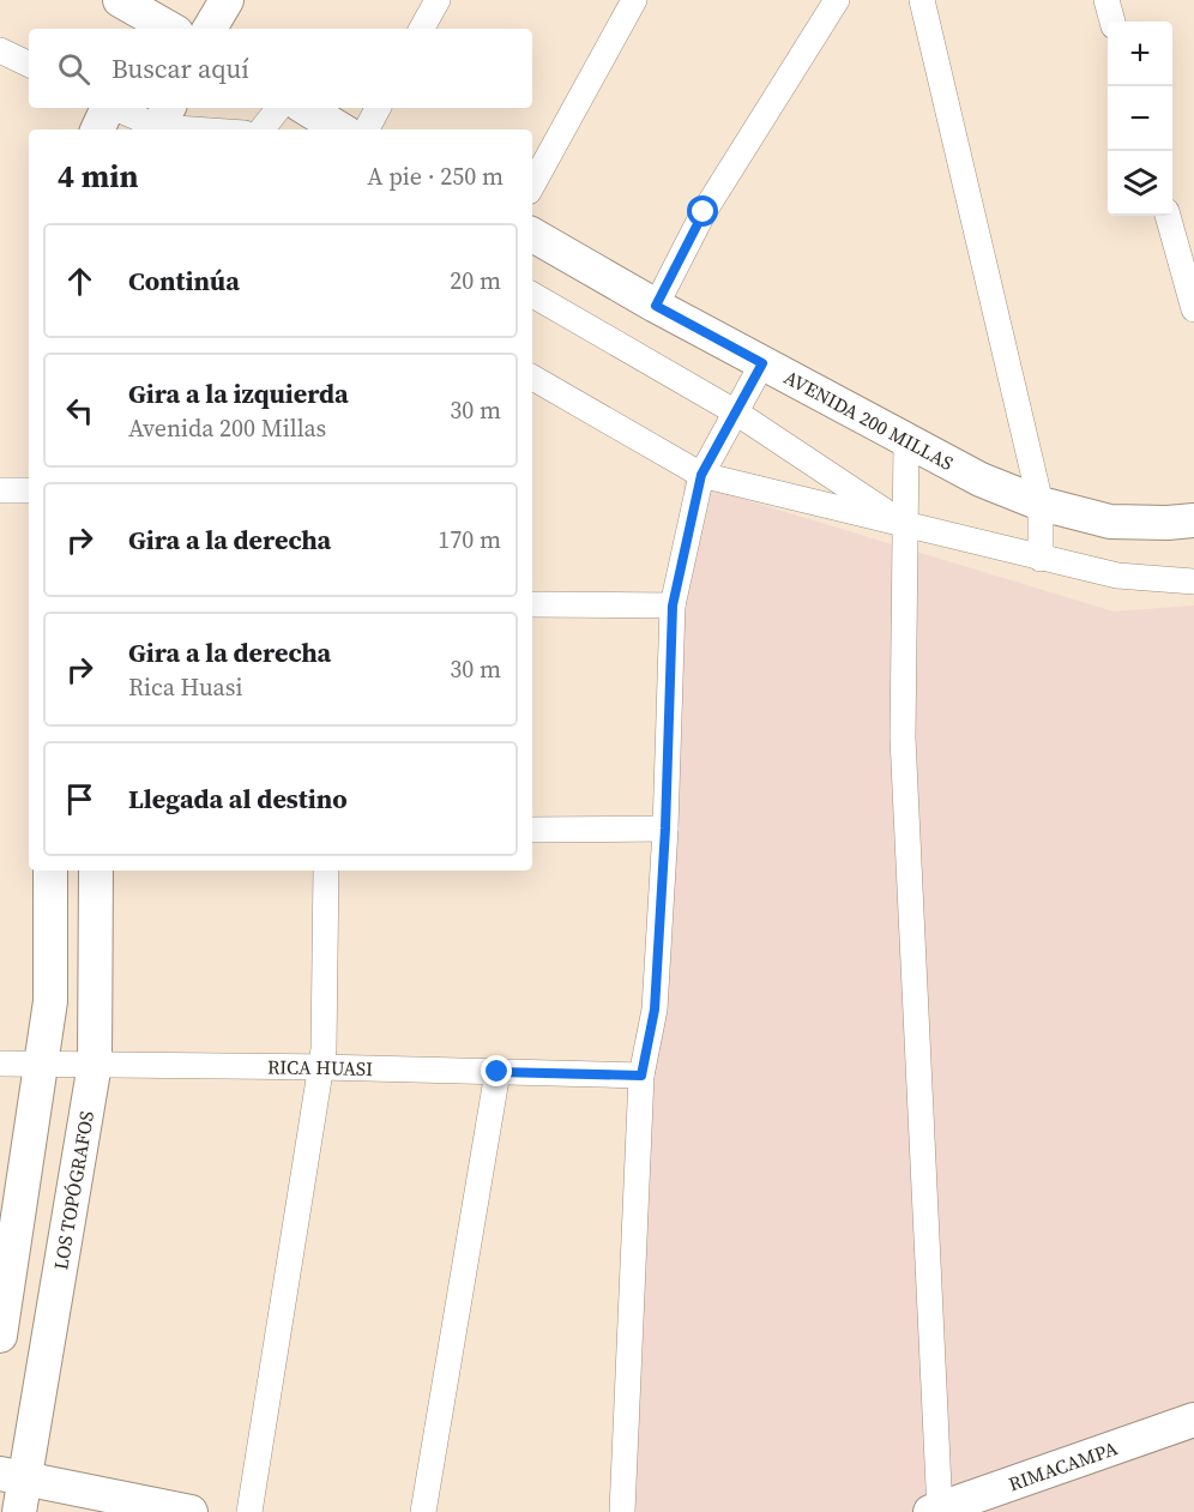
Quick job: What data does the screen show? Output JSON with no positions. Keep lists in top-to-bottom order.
{
  "streets": {
    "main road": ["AVENIDA 200 MILLAS", "LOS TOPÓGRAFOS", "RIMACAMPA"],
    "street": ["RICA HUASI"]
  },
  "crossings": [
    ["RICA HUASI", "LOS TOPÓGRAFOS"]
  ],
  "page": {
    "map_buttons": ["+", "−"],
    "search": "Buscar aquí",
    "heading": ["4 min", "A pie · 250 m"],
    "list": [
      ["Continúa", "20 m"],
      ["Gira a la izquierda", "Avenida 200 Millas", "30 m"],
      ["Gira a la derecha", "170 m"],
      ["Gira a la derecha", "Rica Huasi", "30 m"],
      "Llegada al destino"
    ]
  }
}
